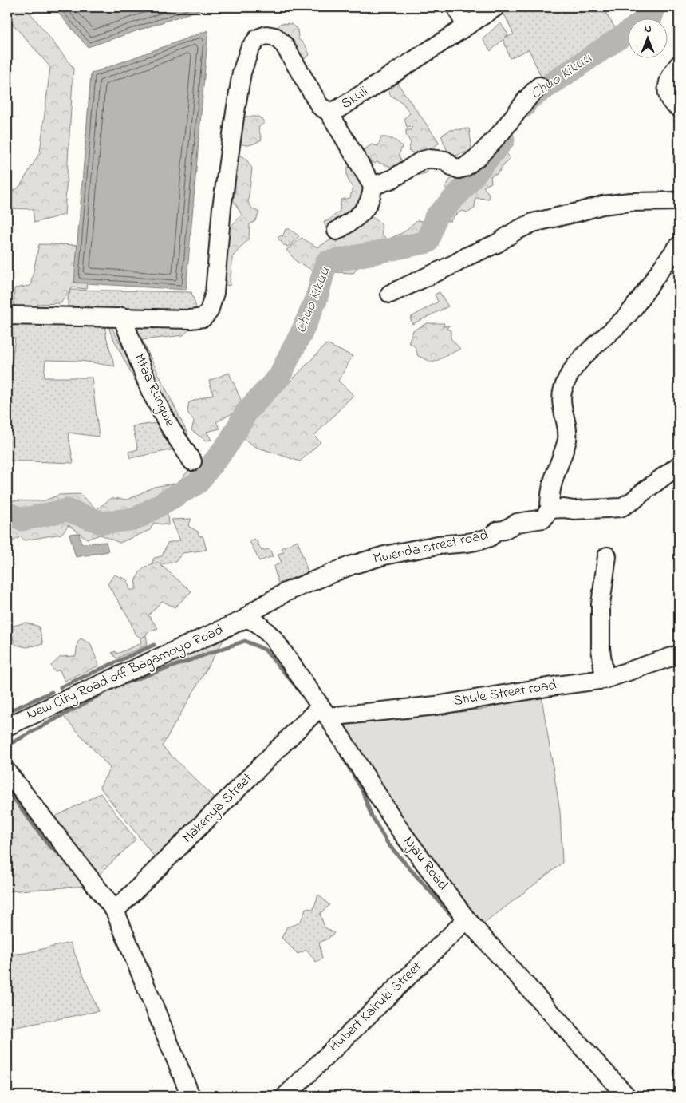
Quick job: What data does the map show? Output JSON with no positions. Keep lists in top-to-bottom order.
{
  "streets": {
    "street": [
      "Skuli",
      "Mtaa Rungwe",
      "Mwenda street road",
      "New City Road off Bagamoyo Road",
      "Shule Street road",
      "Makenya Street",
      "Njau Road",
      "Hubert Kairuki Street"
    ]
  },
  "crossings": [
    ["Skuli", "Mtaa Rungwe"],
    ["Mwenda street road", "New City Road off Bagamoyo Road"],
    ["Mwenda street road", "Njau Road"],
    ["New City Road off Bagamoyo Road", "Njau Road"],
    ["Shule Street road", "Makenya Street"],
    ["Shule Street road", "Njau Road"],
    ["Makenya Street", "Njau Road"],
    ["Njau Road", "Hubert Kairuki Street"]
  ],
  "water": ["Chuo Kikuu"],
  "north": "top"
}
